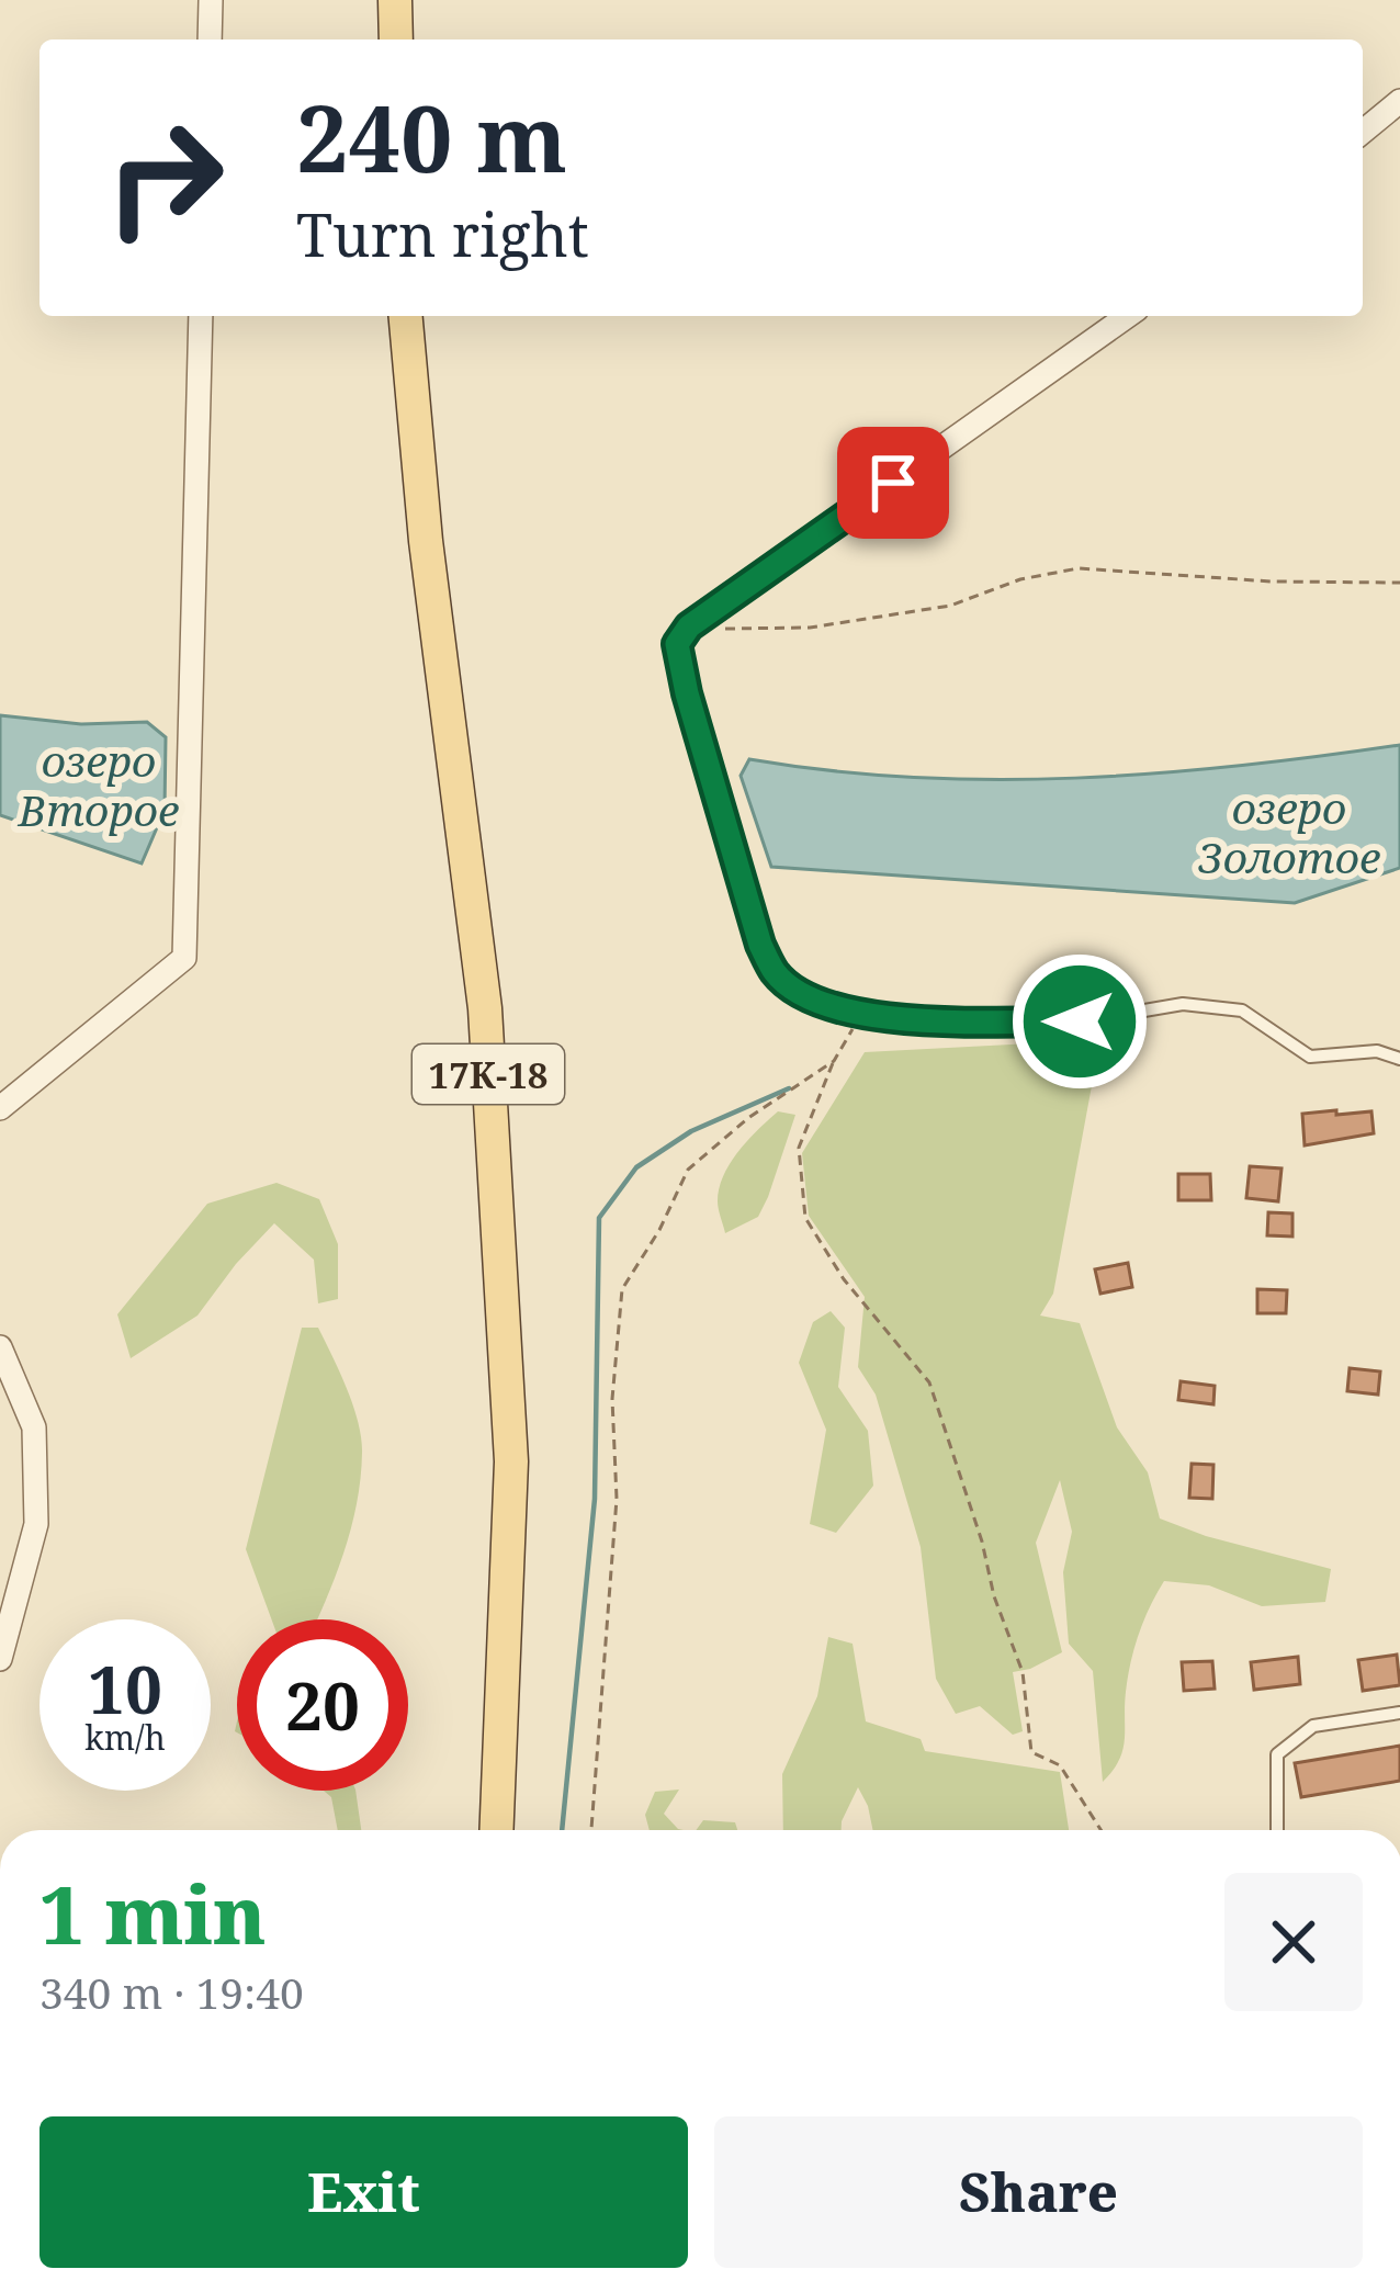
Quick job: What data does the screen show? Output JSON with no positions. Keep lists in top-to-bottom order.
{
  "streets": {
    "main road": ["17К-18"]
  },
  "water": ["озеро Второе", "озеро Золотое"],
  "page": {
    "turn": ["240 m", "Turn right"],
    "speed": "10 km/h",
    "limit": "20",
    "heading": ["1 min", "340 m · 19:40"],
    "buttons": ["Exit", "Share"]
  }
}
